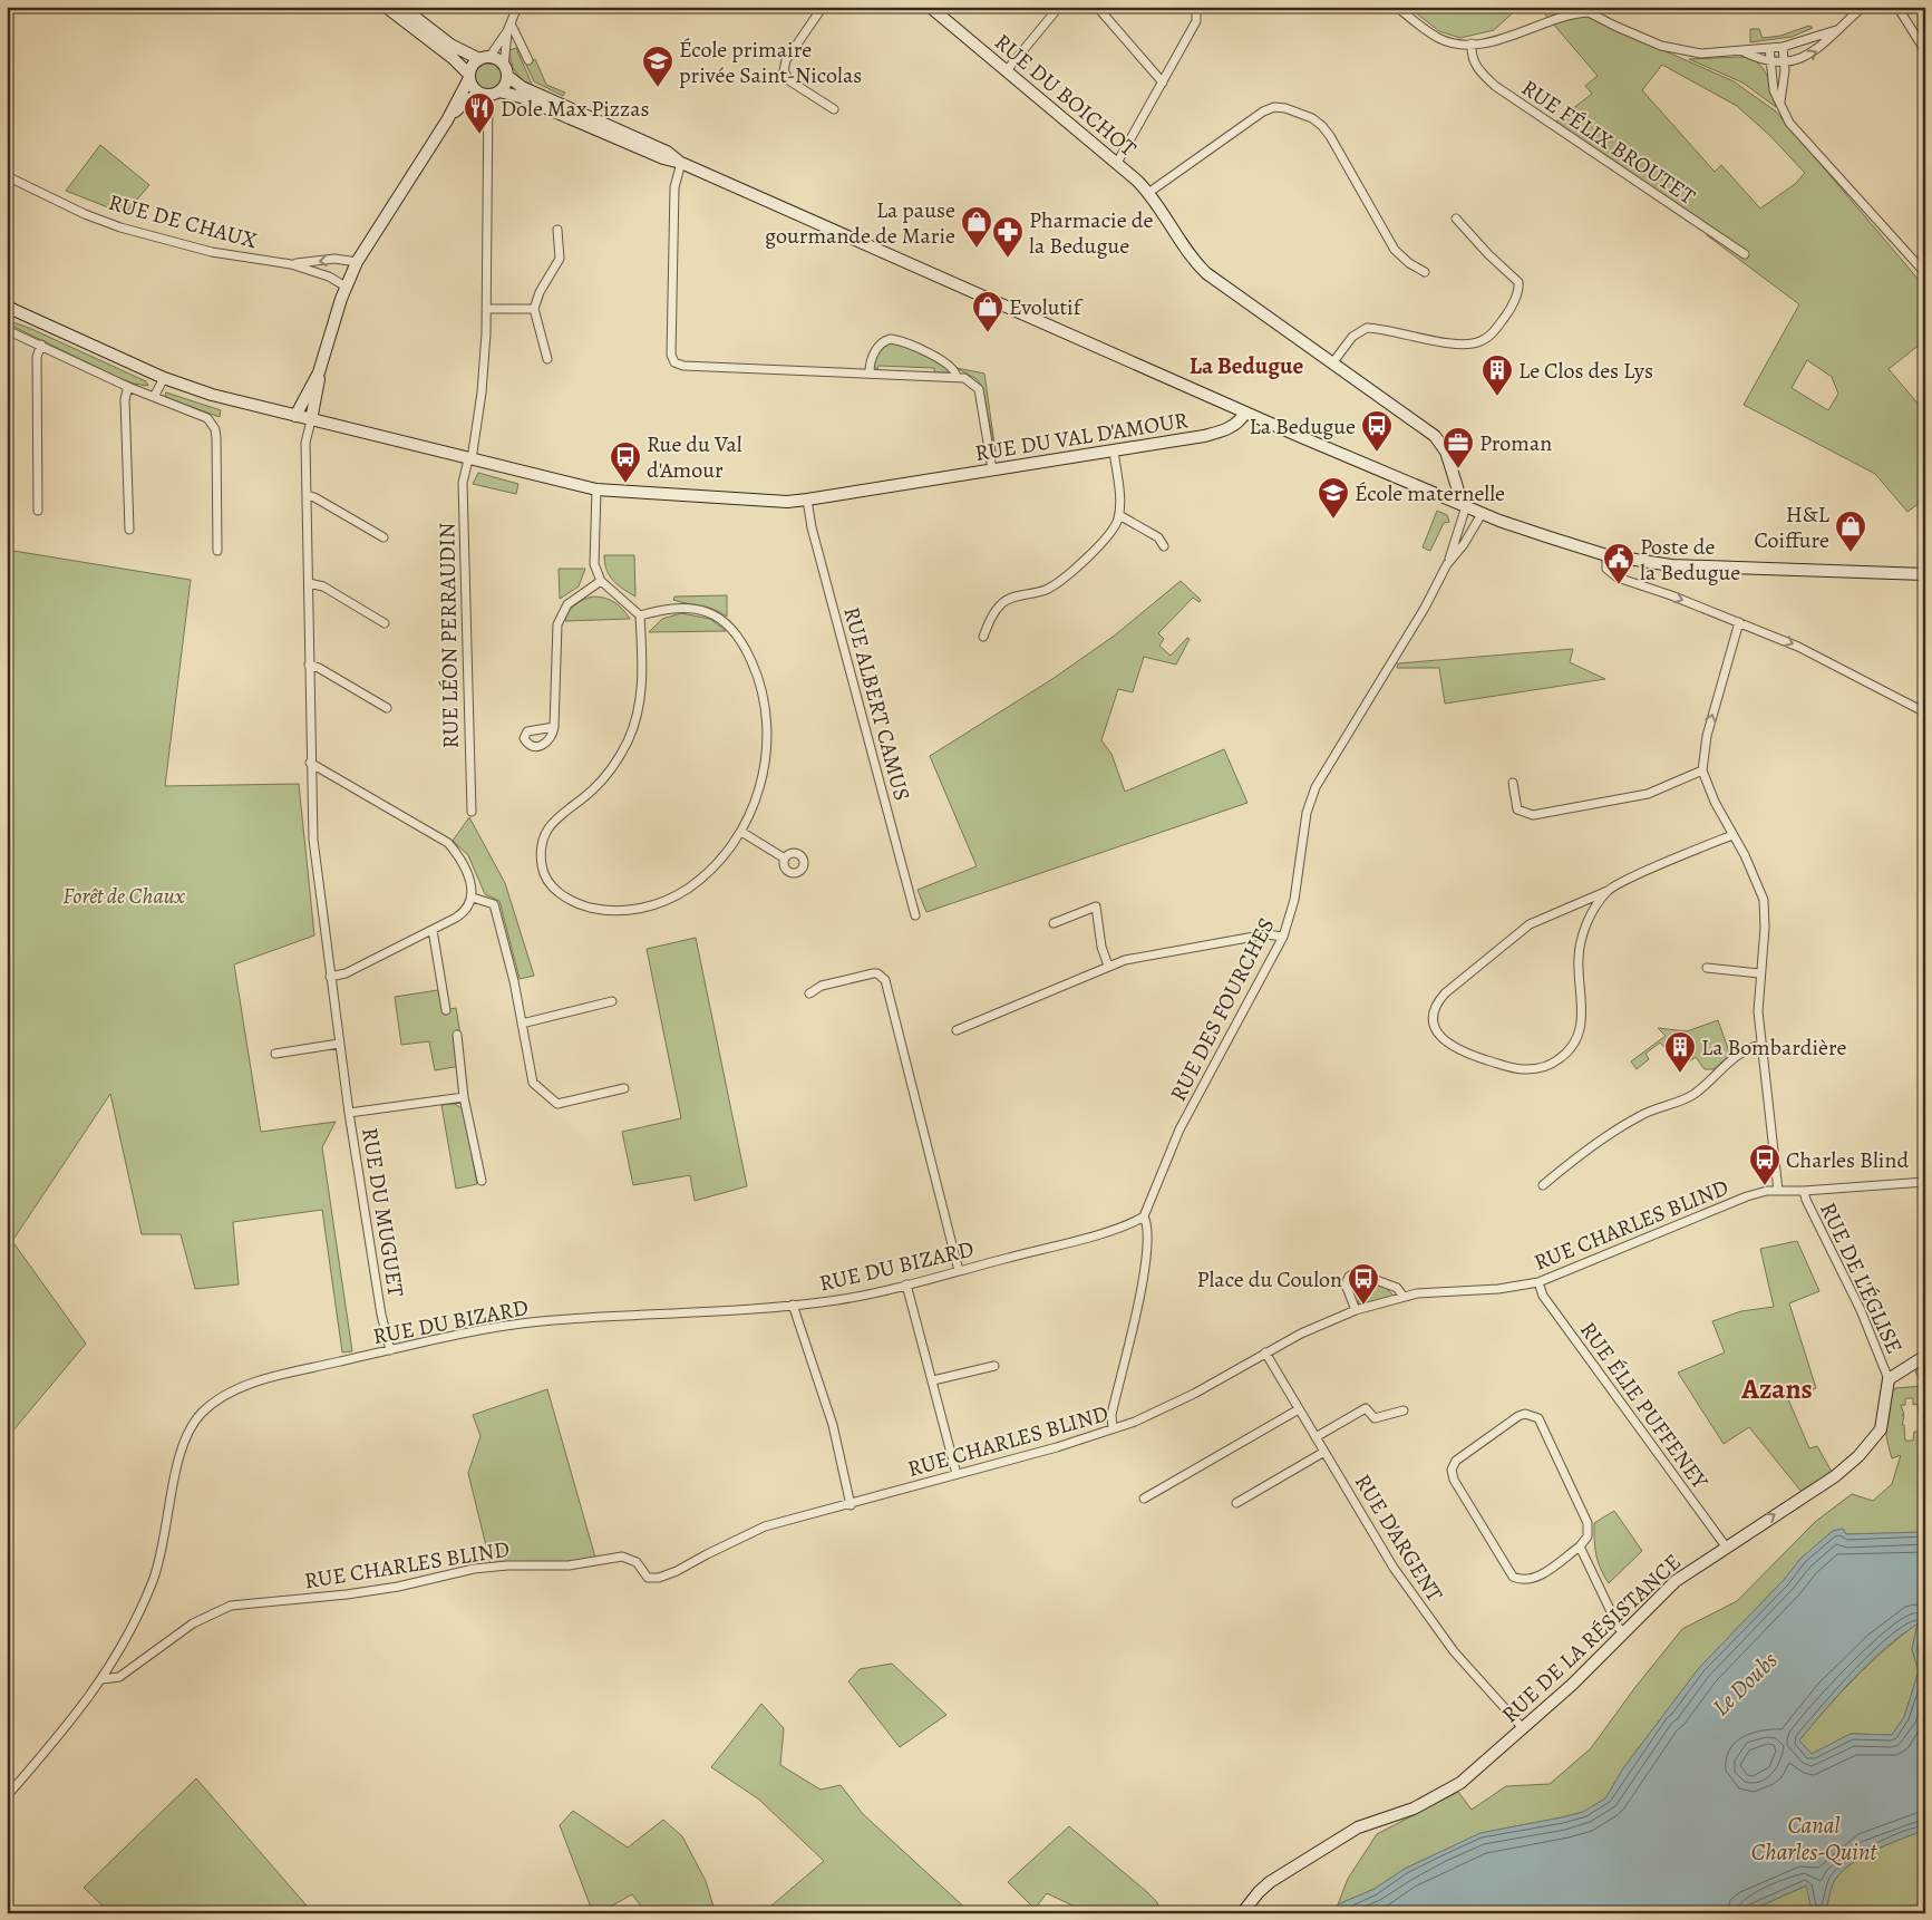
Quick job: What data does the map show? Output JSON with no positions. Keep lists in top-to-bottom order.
{
  "streets": {
    "street": [
      "RUE DU BOICHOT",
      "RUE FÉLIX BROUTET",
      "RUE DE CHAUX",
      "RUE DU VAL D'AMOUR",
      "RUE LÉON PERRAUDIN",
      "RUE ALBERT CAMUS",
      "RUE DES FOURCHES",
      "RUE DU MUGUET",
      "RUE CHARLES BLIND",
      "RUE DU BIZARD",
      "RUE DE L'ÉGLISE",
      "RUE ÉLIE PUFFENEY",
      "RUE D'ARGENT",
      "RUE DE LA RÉSISTANCE"
    ]
  },
  "crossings": [
    ["RUE DU BOICHOT", "RUE DES FOURCHES"],
    ["RUE DU VAL D'AMOUR", "RUE LÉON PERRAUDIN"],
    ["RUE DU VAL D'AMOUR", "RUE ALBERT CAMUS"],
    ["RUE DU VAL D'AMOUR", "RUE DU MUGUET"],
    ["RUE DES FOURCHES", "RUE CHARLES BLIND"],
    ["RUE DES FOURCHES", "RUE DU BIZARD"],
    ["RUE DU MUGUET", "RUE DU BIZARD"],
    ["RUE CHARLES BLIND", "RUE DU BIZARD"],
    ["RUE CHARLES BLIND", "RUE DE L'ÉGLISE"],
    ["RUE CHARLES BLIND", "RUE ÉLIE PUFFENEY"],
    ["RUE CHARLES BLIND", "RUE D'ARGENT"],
    ["RUE DE L'ÉGLISE", "RUE DE LA RÉSISTANCE"],
    ["RUE ÉLIE PUFFENEY", "RUE DE LA RÉSISTANCE"],
    ["RUE D'ARGENT", "RUE DE LA RÉSISTANCE"]
  ],
  "districts": ["La Bedugue", "Azans"],
  "water": ["Le Doubs", "Canal Charles-Quint"],
  "parks": ["Forêt de Chaux"],
  "places": {
    "school or university": ["École primaire privée Saint-Nicolas", "École maternelle"],
    "restaurant": ["Dole Max Pizzas"],
    "shop": ["La pause gourmande de Marie", "Evolutif", "H&L Coiffure"],
    "pharmacy": ["Pharmacie de la Bedugue"],
    "building": ["Le Clos des Lys", "La Bombardière"],
    "bus stop": [
      "La Bedugue",
      "Rue du Val d'Amour",
      "Charles Blind",
      "Place du Coulon"
    ],
    "office": ["Proman"],
    "public building": ["Poste de la Bedugue"]
  }
}
